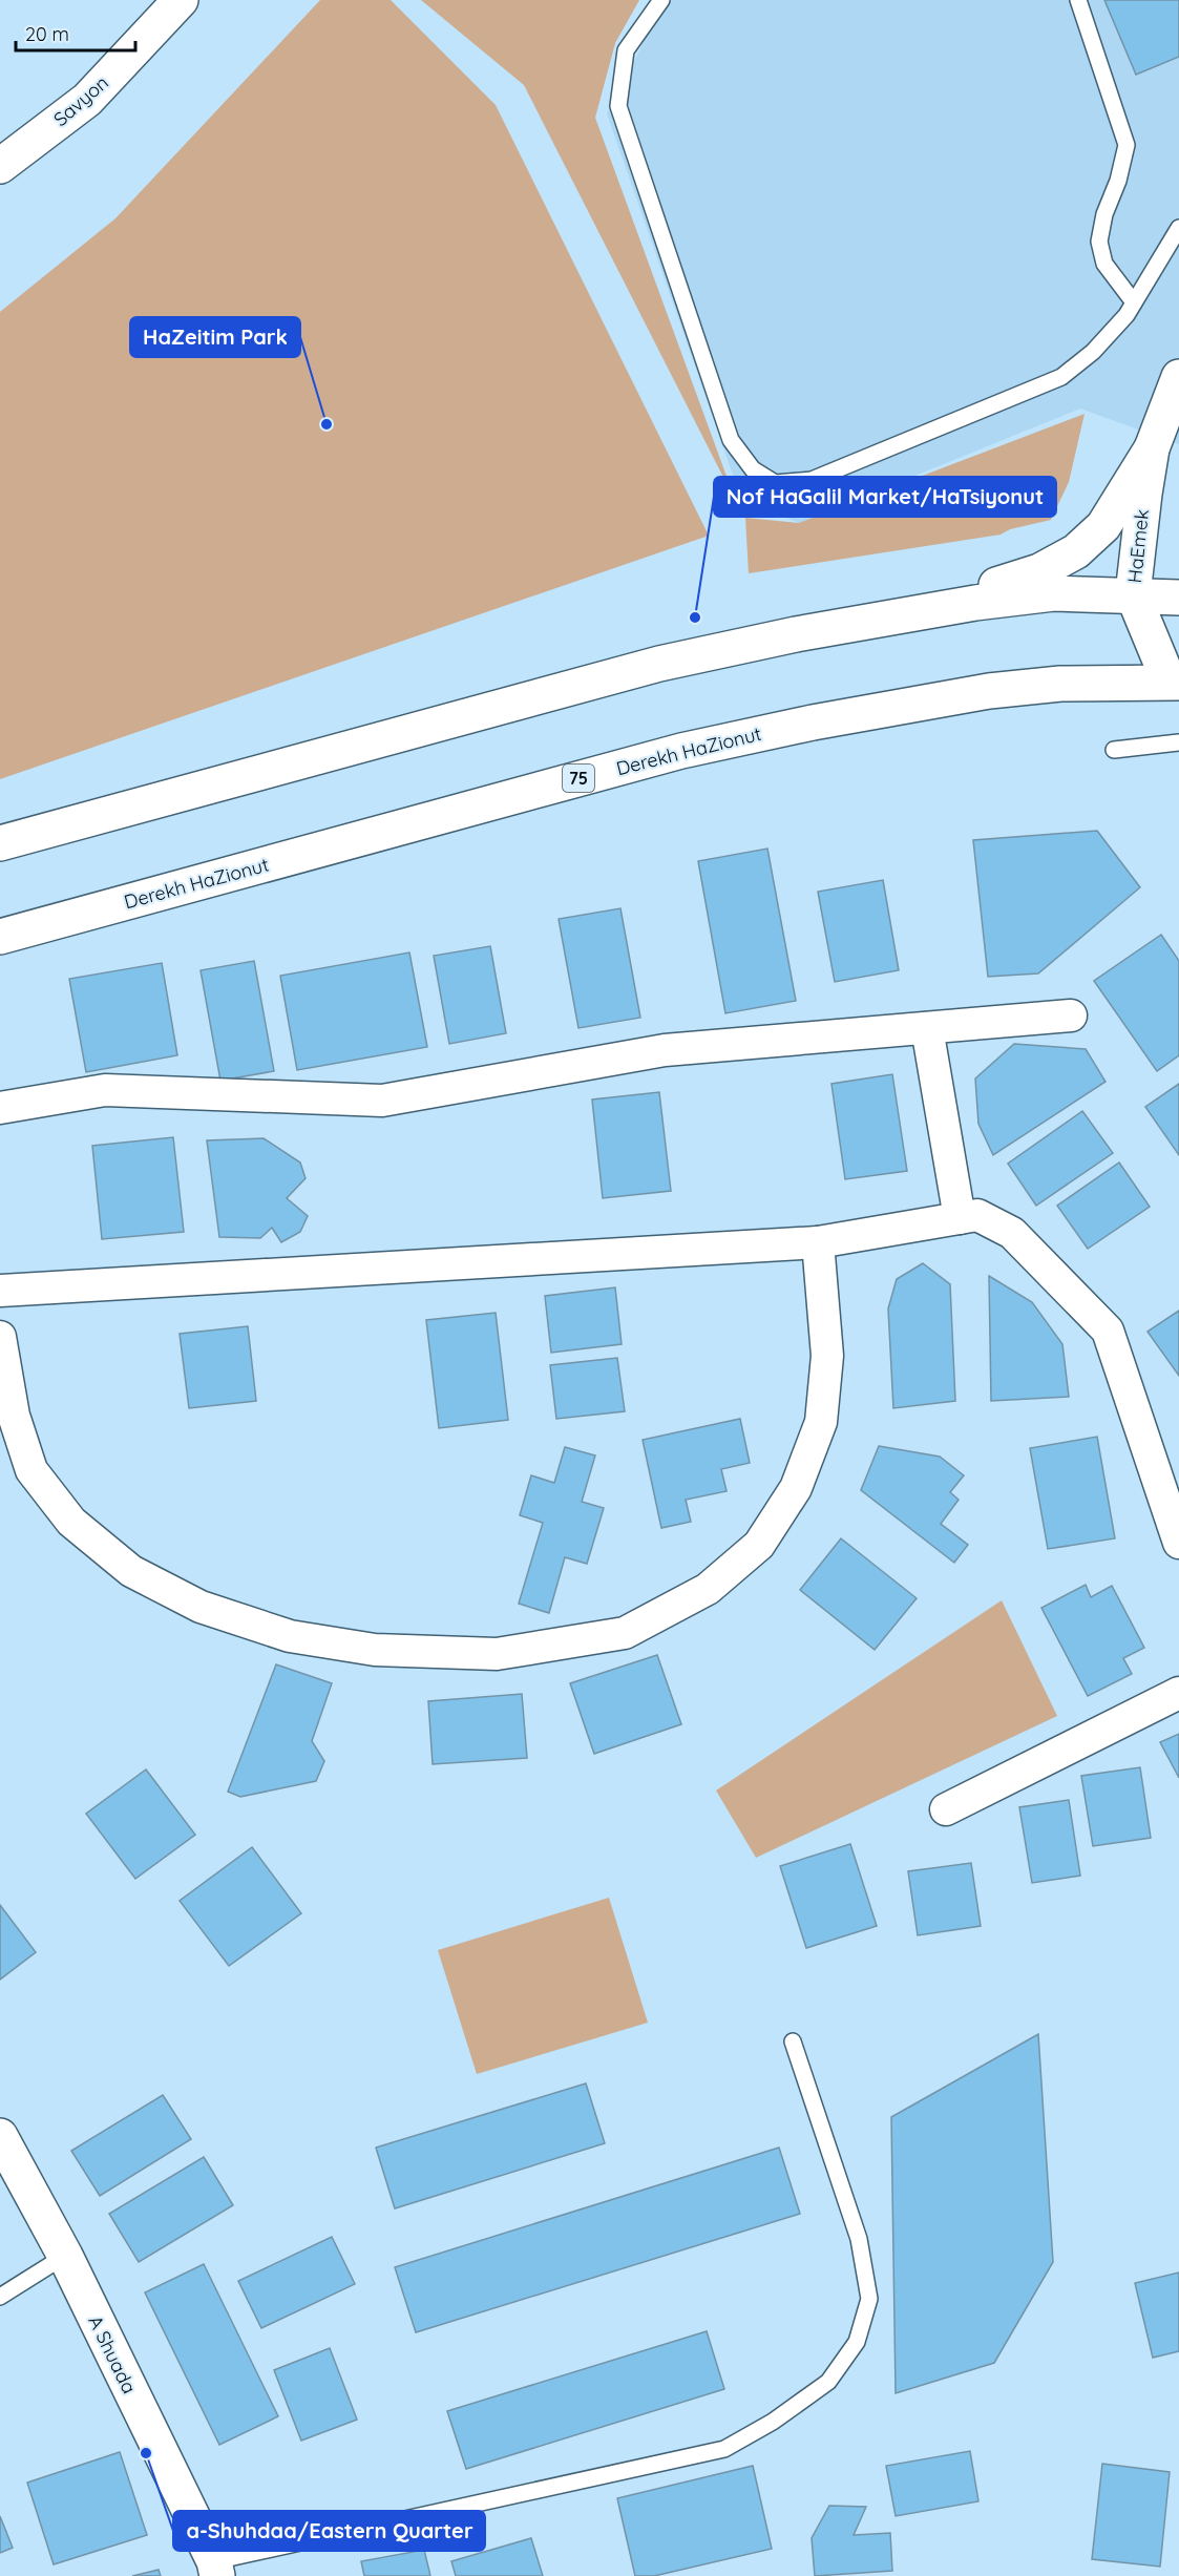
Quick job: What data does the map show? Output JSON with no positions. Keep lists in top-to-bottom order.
{
  "streets": {
    "main road": [
      "Savyon",
      "HaEmek",
      "Derekh HaZionut",
      "75",
      "A Shuada"
    ]
  },
  "crossings": [
    ["HaEmek", "Derekh HaZionut"]
  ],
  "places": ["HaZeitim Park", "Nof HaGalil Market/HaTsiyonut", "a-Shuhdaa/Eastern Quarter"],
  "scale_bar": "20 m"
}
